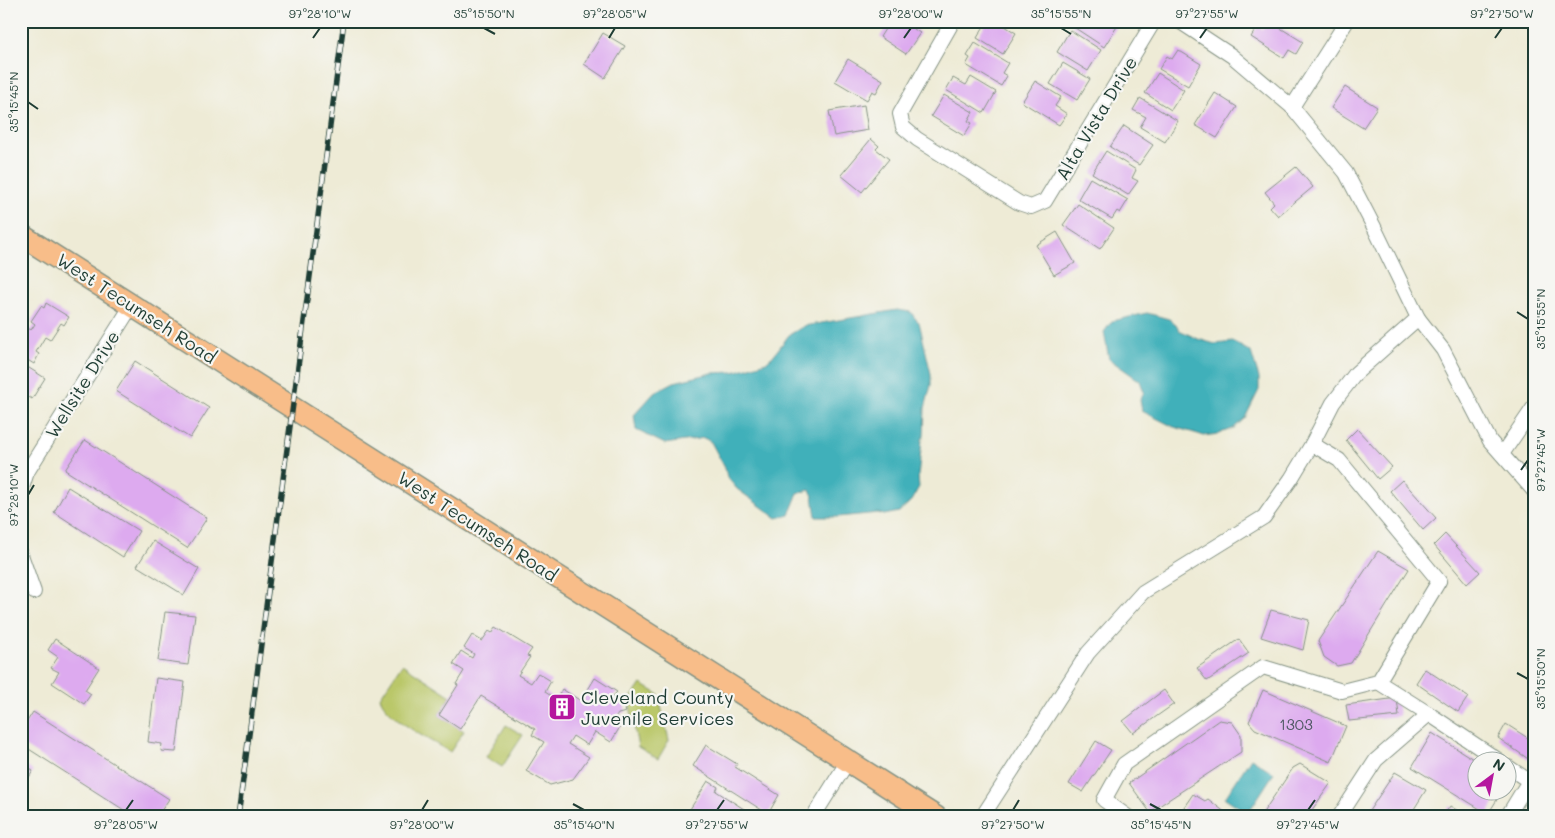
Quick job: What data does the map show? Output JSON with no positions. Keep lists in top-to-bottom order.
{
  "streets": {
    "main road": ["West Tecumseh Road"],
    "street": ["Alta Vista Drive", "Wellsite Drive"]
  },
  "crossings": [
    ["West Tecumseh Road", "Wellsite Drive"]
  ],
  "places": {
    "building": ["Cleveland County Juvenile Services"]
  },
  "house_numbers": ["1303"],
  "north": "top right",
  "coordinates": [
    "97°28'10\"W",
    "35°15'50\"N",
    "97°28'05\"W",
    "97°28'00\"W",
    "35°15'55\"N",
    "97°27'55\"W",
    "97°27'50\"W",
    "35°15'45\"N",
    "97°27'45\"W",
    "35°15'40\"N"
  ]
}
